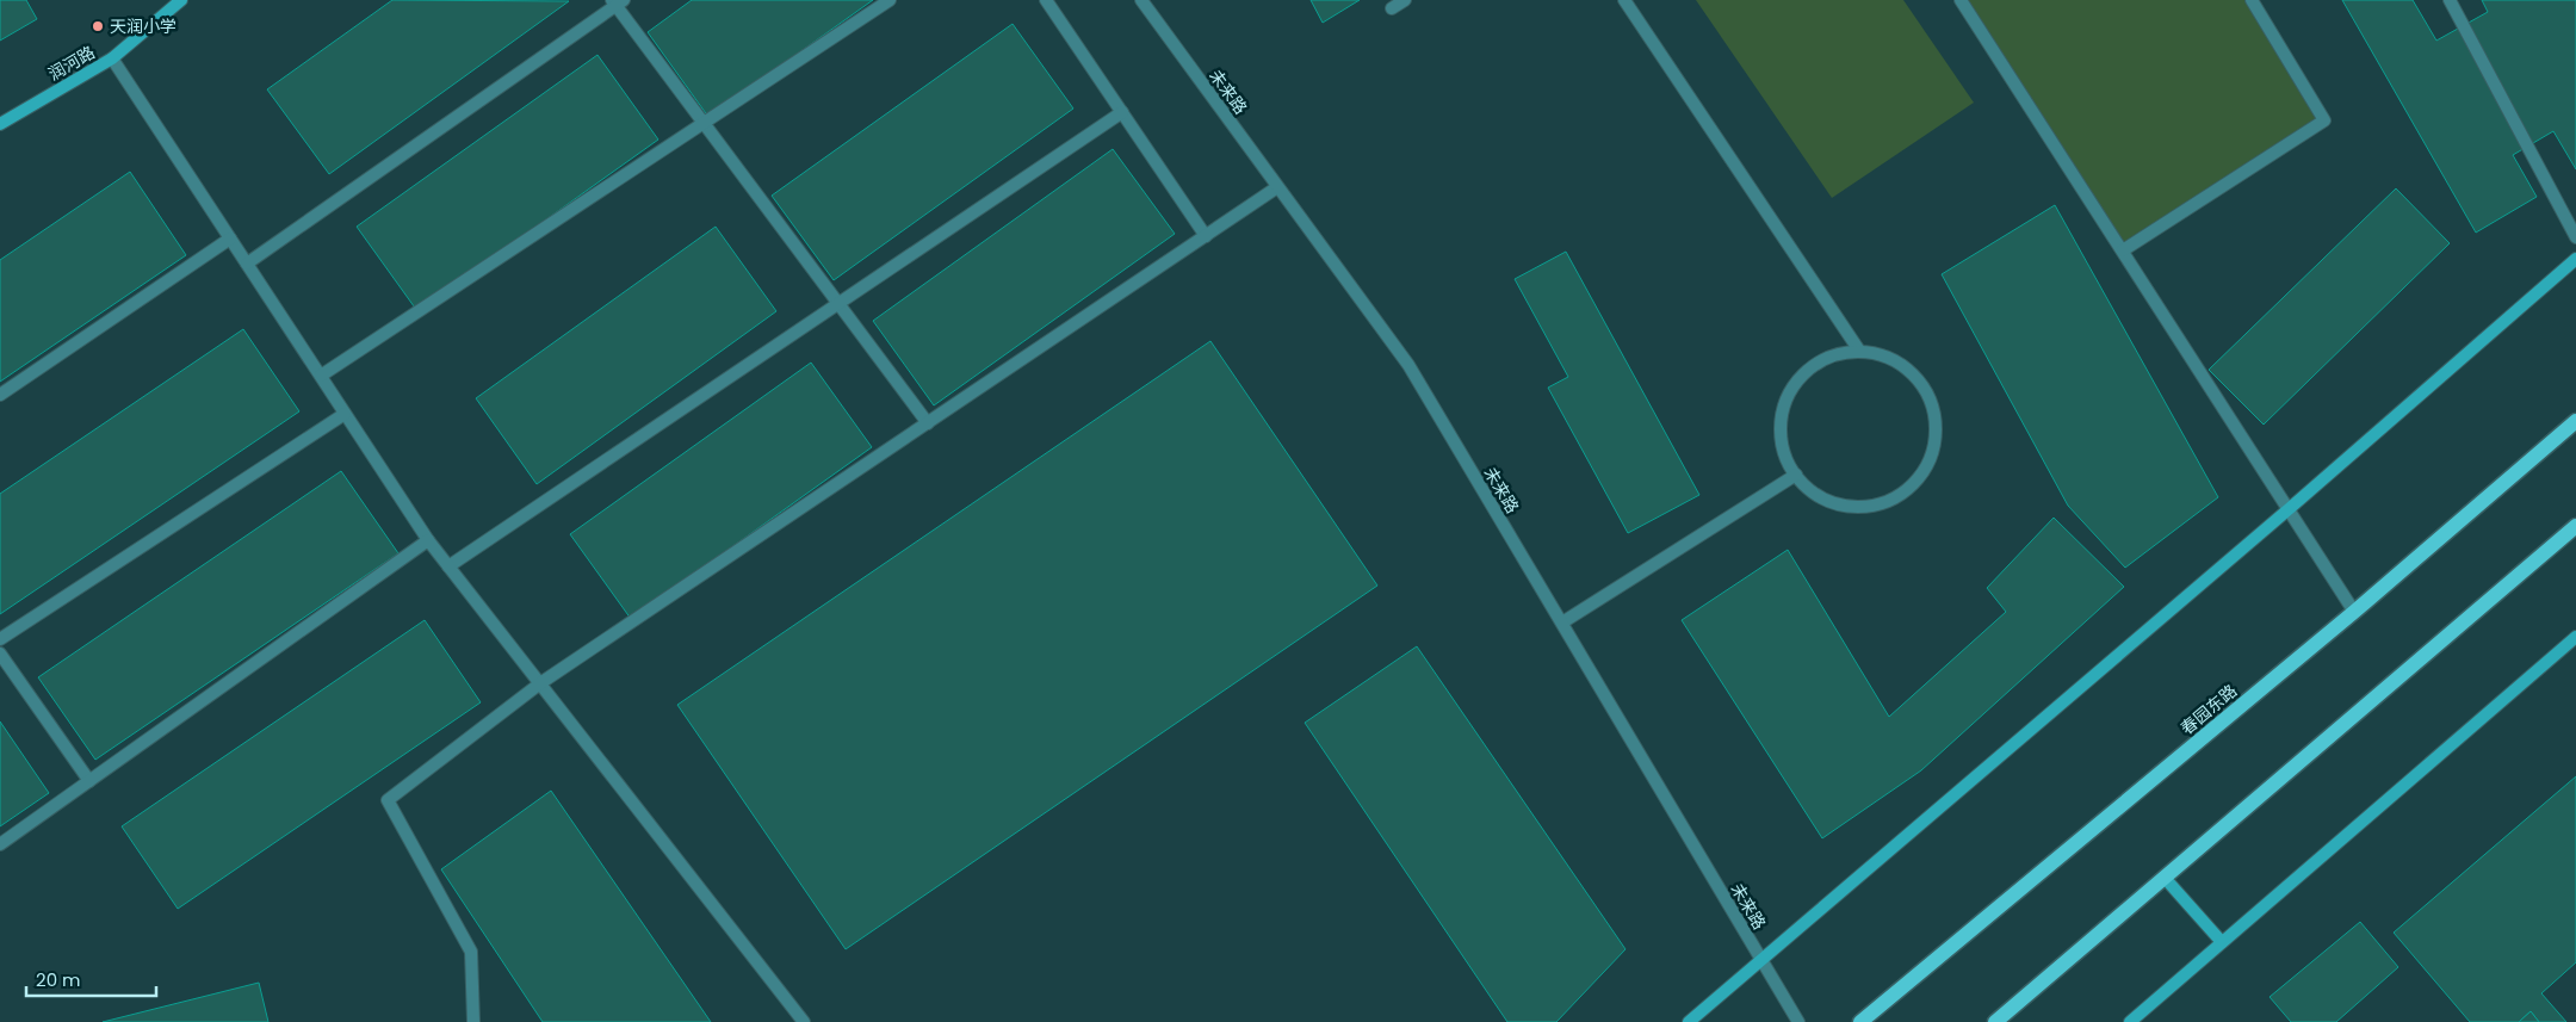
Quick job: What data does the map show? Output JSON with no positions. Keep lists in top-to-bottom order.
{
  "streets": {
    "main road": ["春园东路"],
    "street": ["润河路", "未来路"]
  },
  "places": ["天润小学"],
  "scale_bar": "20 m"
}
